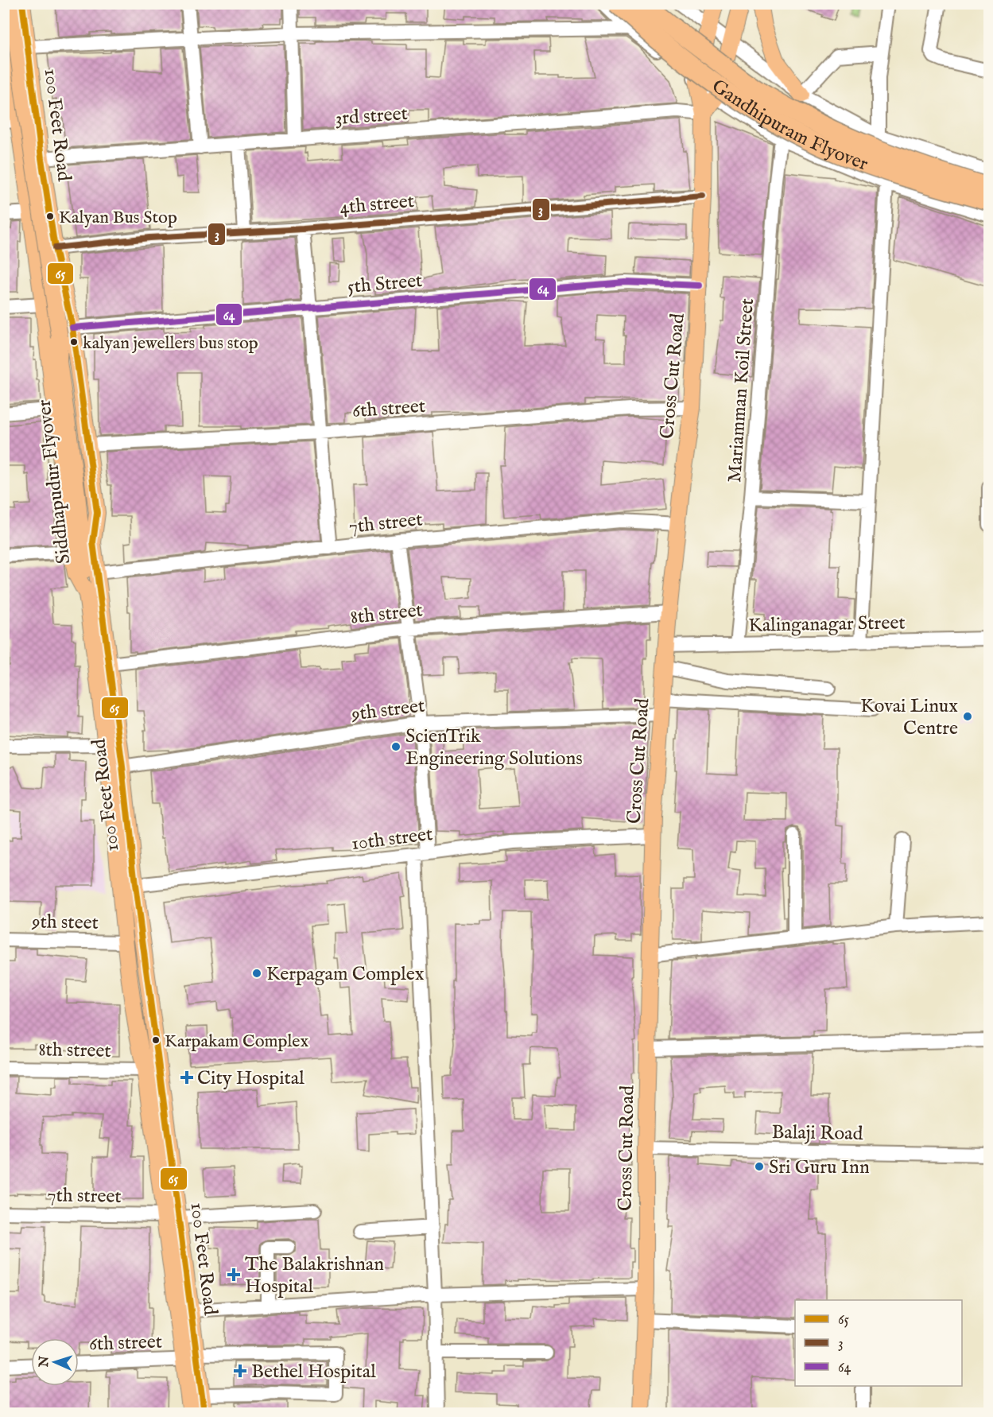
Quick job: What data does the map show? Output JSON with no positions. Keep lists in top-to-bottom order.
{
  "streets": {
    "highway": ["Gandhipuram Flyover"],
    "main road": ["100 Feet Road", "Cross Cut Road", "Siddhapudur Flyover"],
    "street": [
      "3rd street",
      "4th street",
      "5th Street",
      "Mariamman Koil Street",
      "6th street",
      "7th street",
      "8th street",
      "Kalinganagar Street",
      "9th street",
      "10th street",
      "9th steet",
      "Balaji Road"
    ]
  },
  "crossings": [
    ["3rd street", "100 Feet Road"],
    ["3rd street", "Cross Cut Road"],
    ["100 Feet Road", "4th street"],
    ["100 Feet Road", "5th Street"],
    ["100 Feet Road", "6th street"],
    ["100 Feet Road", "Siddhapudur Flyover"],
    ["100 Feet Road", "7th street"],
    ["100 Feet Road", "8th street"],
    ["100 Feet Road", "9th street"],
    ["100 Feet Road", "10th street"],
    ["100 Feet Road", "9th steet"],
    ["4th street", "Cross Cut Road"],
    ["5th Street", "Cross Cut Road"],
    ["Cross Cut Road", "6th street"],
    ["Cross Cut Road", "7th street"],
    ["Cross Cut Road", "8th street"],
    ["Cross Cut Road", "Kalinganagar Street"],
    ["Cross Cut Road", "9th street"],
    ["Cross Cut Road", "10th street"],
    ["Cross Cut Road", "Balaji Road"],
    ["Mariamman Koil Street", "Kalinganagar Street"]
  ],
  "places": {
    "other": [
      "Kalyan Bus Stop",
      "kalyan jewellers bus stop",
      "Kovai Linux Centre",
      "ScienTrik Engineering Solutions",
      "Kerpagam Complex",
      "Karpakam Complex",
      "Sri Guru Inn"
    ],
    "health": ["City Hospital", "The Balakrishnan Hospital", "Bethel Hospital"]
  },
  "lines": ["transit line 65", "transit line 3", "transit line 64"],
  "legend": ["65", "3", "64"],
  "north": "left"
}
